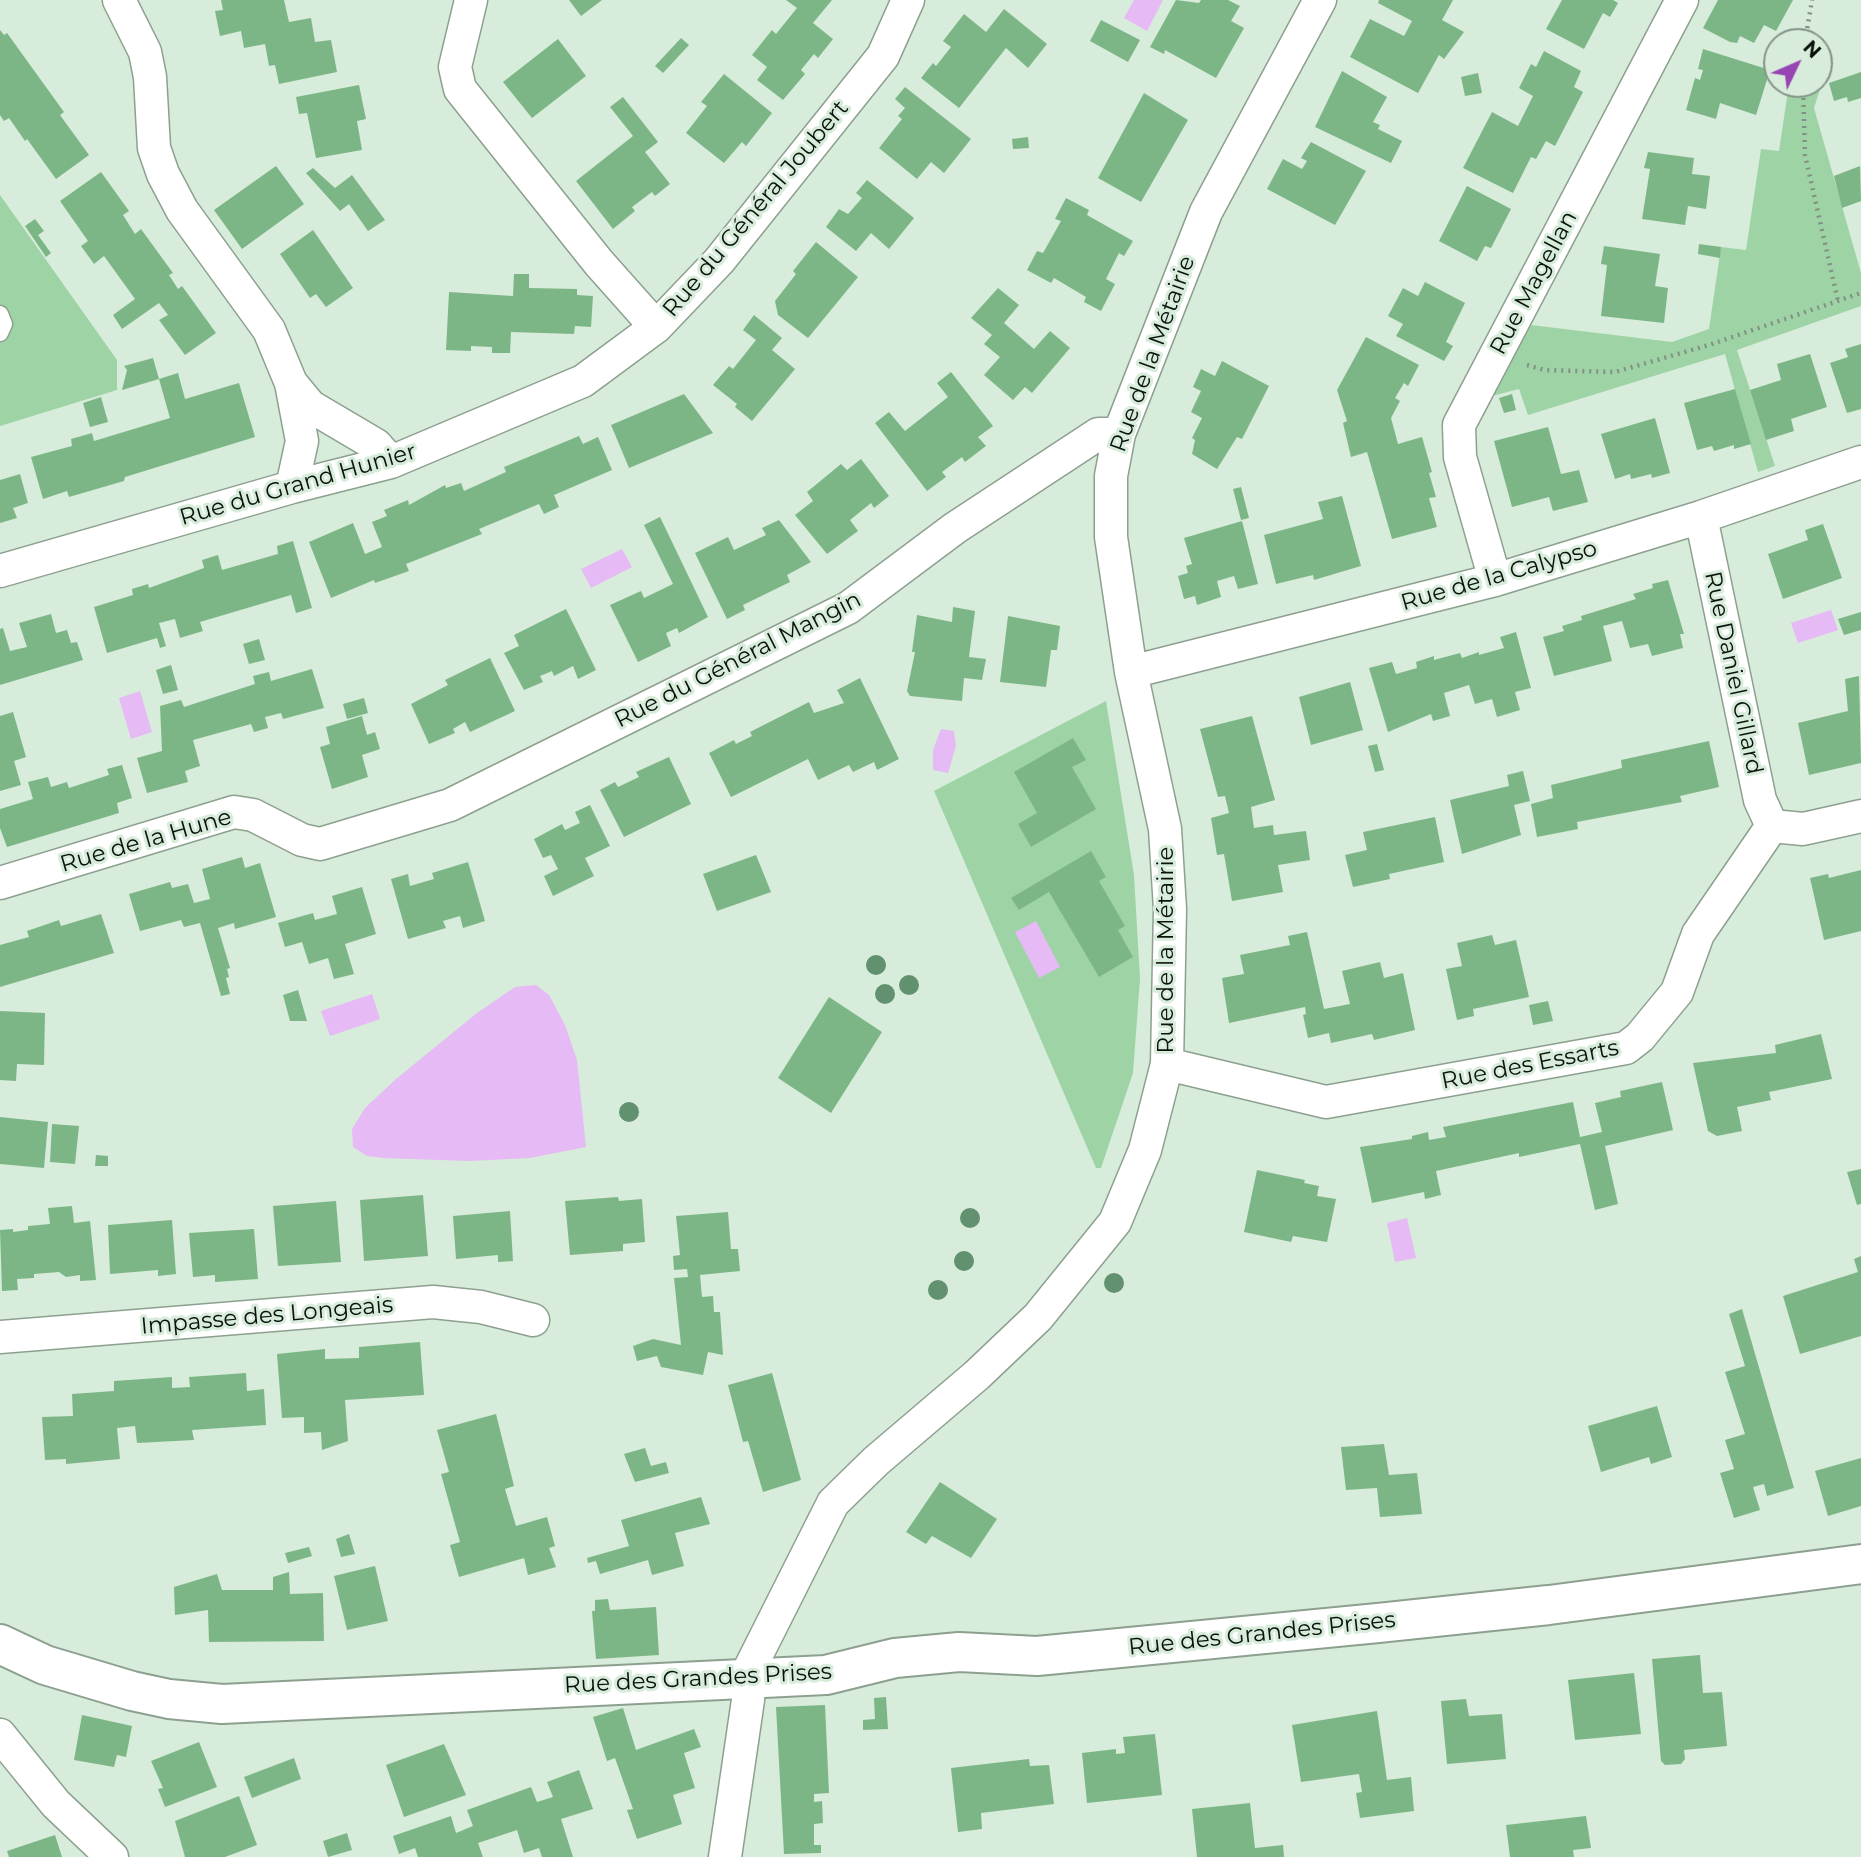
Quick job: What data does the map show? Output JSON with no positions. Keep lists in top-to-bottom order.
{
  "streets": {
    "street": [
      "Rue du Général Joubert",
      "Rue Magellan",
      "Rue de la Métairie",
      "Rue du Grand Hunier",
      "Rue de la Calypso",
      "Rue du Général Mangin",
      "Rue Daniel Gillard",
      "Rue de la Hune",
      "Rue des Essarts",
      "Impasse des Longeais",
      "Rue des Grandes Prises"
    ]
  },
  "crossings": [
    ["Rue du Général Joubert", "Rue du Grand Hunier"],
    ["Rue Magellan", "Rue de la Calypso"],
    ["Rue de la Métairie", "Rue de la Calypso"],
    ["Rue de la Métairie", "Rue du Général Mangin"],
    ["Rue de la Métairie", "Rue des Essarts"],
    ["Rue de la Métairie", "Rue des Grandes Prises"],
    ["Rue de la Calypso", "Rue Daniel Gillard"],
    ["Rue du Général Mangin", "Rue de la Hune"],
    ["Rue Daniel Gillard", "Rue des Essarts"]
  ],
  "north": "top right"
}
